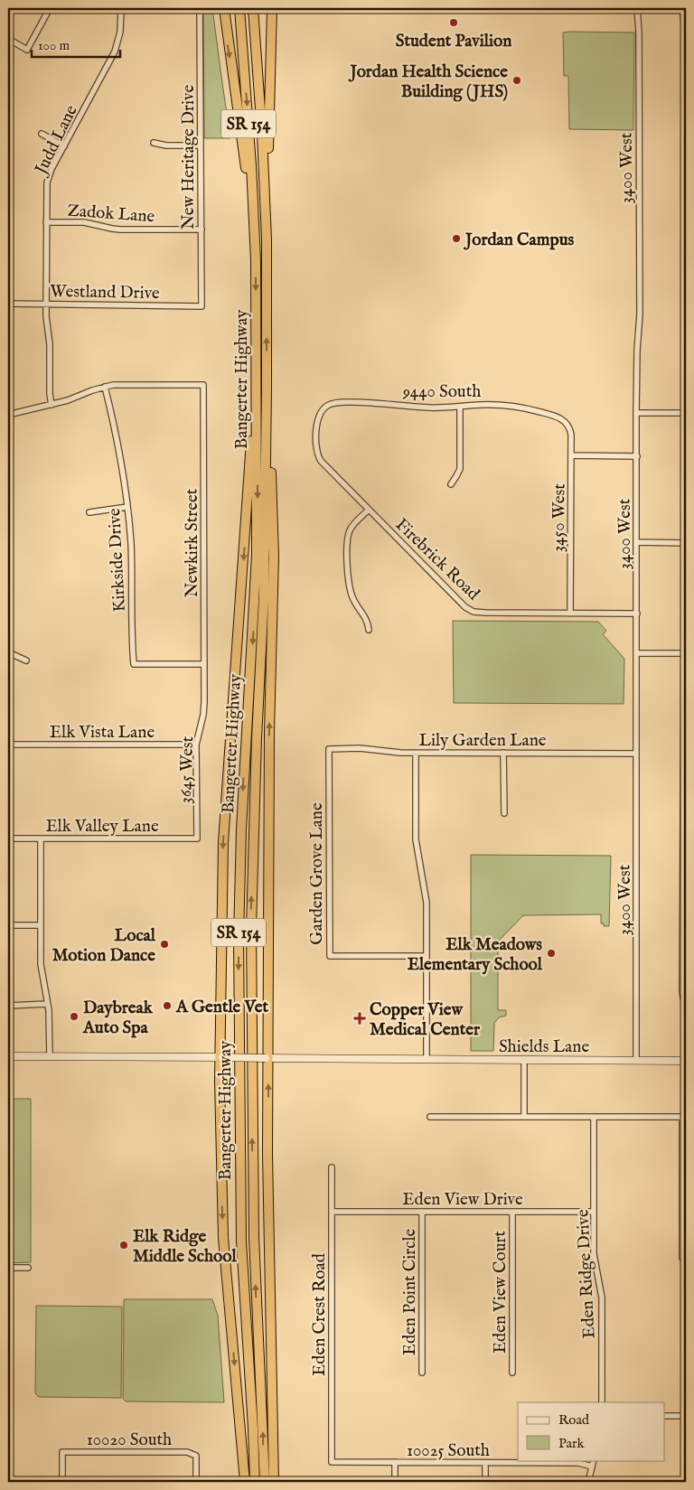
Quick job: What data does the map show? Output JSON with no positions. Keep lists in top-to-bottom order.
{
  "streets": {
    "highway": ["SR 154", "Bangerter Highway"],
    "main road": ["Shields Lane"],
    "street": [
      "Judd Lane",
      "New Heritage Drive",
      "3400 West",
      "Zadok Lane",
      "Westland Drive",
      "9440 South",
      "3450 West",
      "Newkirk Street",
      "Firebrick Road",
      "Kirkside Drive",
      "Elk Vista Lane",
      "Lily Garden Lane",
      "3645 West",
      "Elk Valley Lane",
      "Garden Grove Lane",
      "Eden View Drive",
      "Eden Ridge Drive",
      "Eden Point Circle",
      "Eden View Court",
      "Eden Crest Road",
      "10020 South",
      "10025 South"
    ]
  },
  "crossings": [
    ["Judd Lane", "Zadok Lane"],
    ["Judd Lane", "Westland Drive"],
    ["New Heritage Drive", "Zadok Lane"],
    ["New Heritage Drive", "Westland Drive"],
    ["3400 West", "Firebrick Road"],
    ["3400 West", "Lily Garden Lane"],
    ["3400 West", "Shields Lane"],
    ["9440 South", "3450 West"],
    ["9440 South", "Firebrick Road"],
    ["3450 West", "Firebrick Road"],
    ["Newkirk Street", "Kirkside Drive"],
    ["Newkirk Street", "3645 West"],
    ["Elk Vista Lane", "3645 West"],
    ["Lily Garden Lane", "Garden Grove Lane"],
    ["3645 West", "Elk Valley Lane"],
    ["Eden View Drive", "Eden Ridge Drive"],
    ["Eden View Drive", "Eden Point Circle"],
    ["Eden View Drive", "Eden View Court"],
    ["Eden View Drive", "Eden Crest Road"],
    ["Eden Crest Road", "10025 South"]
  ],
  "places": {
    "other": [
      "Student Pavilion",
      "Jordan Health Science Building (JHS)",
      "Jordan Campus",
      "Local Motion Dance",
      "Elk Meadows Elementary School",
      "A Gentle Vet",
      "Daybreak Auto Spa",
      "Elk Ridge Middle School"
    ],
    "health": ["Copper View Medical Center"]
  },
  "legend": ["Road", "Park"],
  "scale_bar": "100 m"
}
